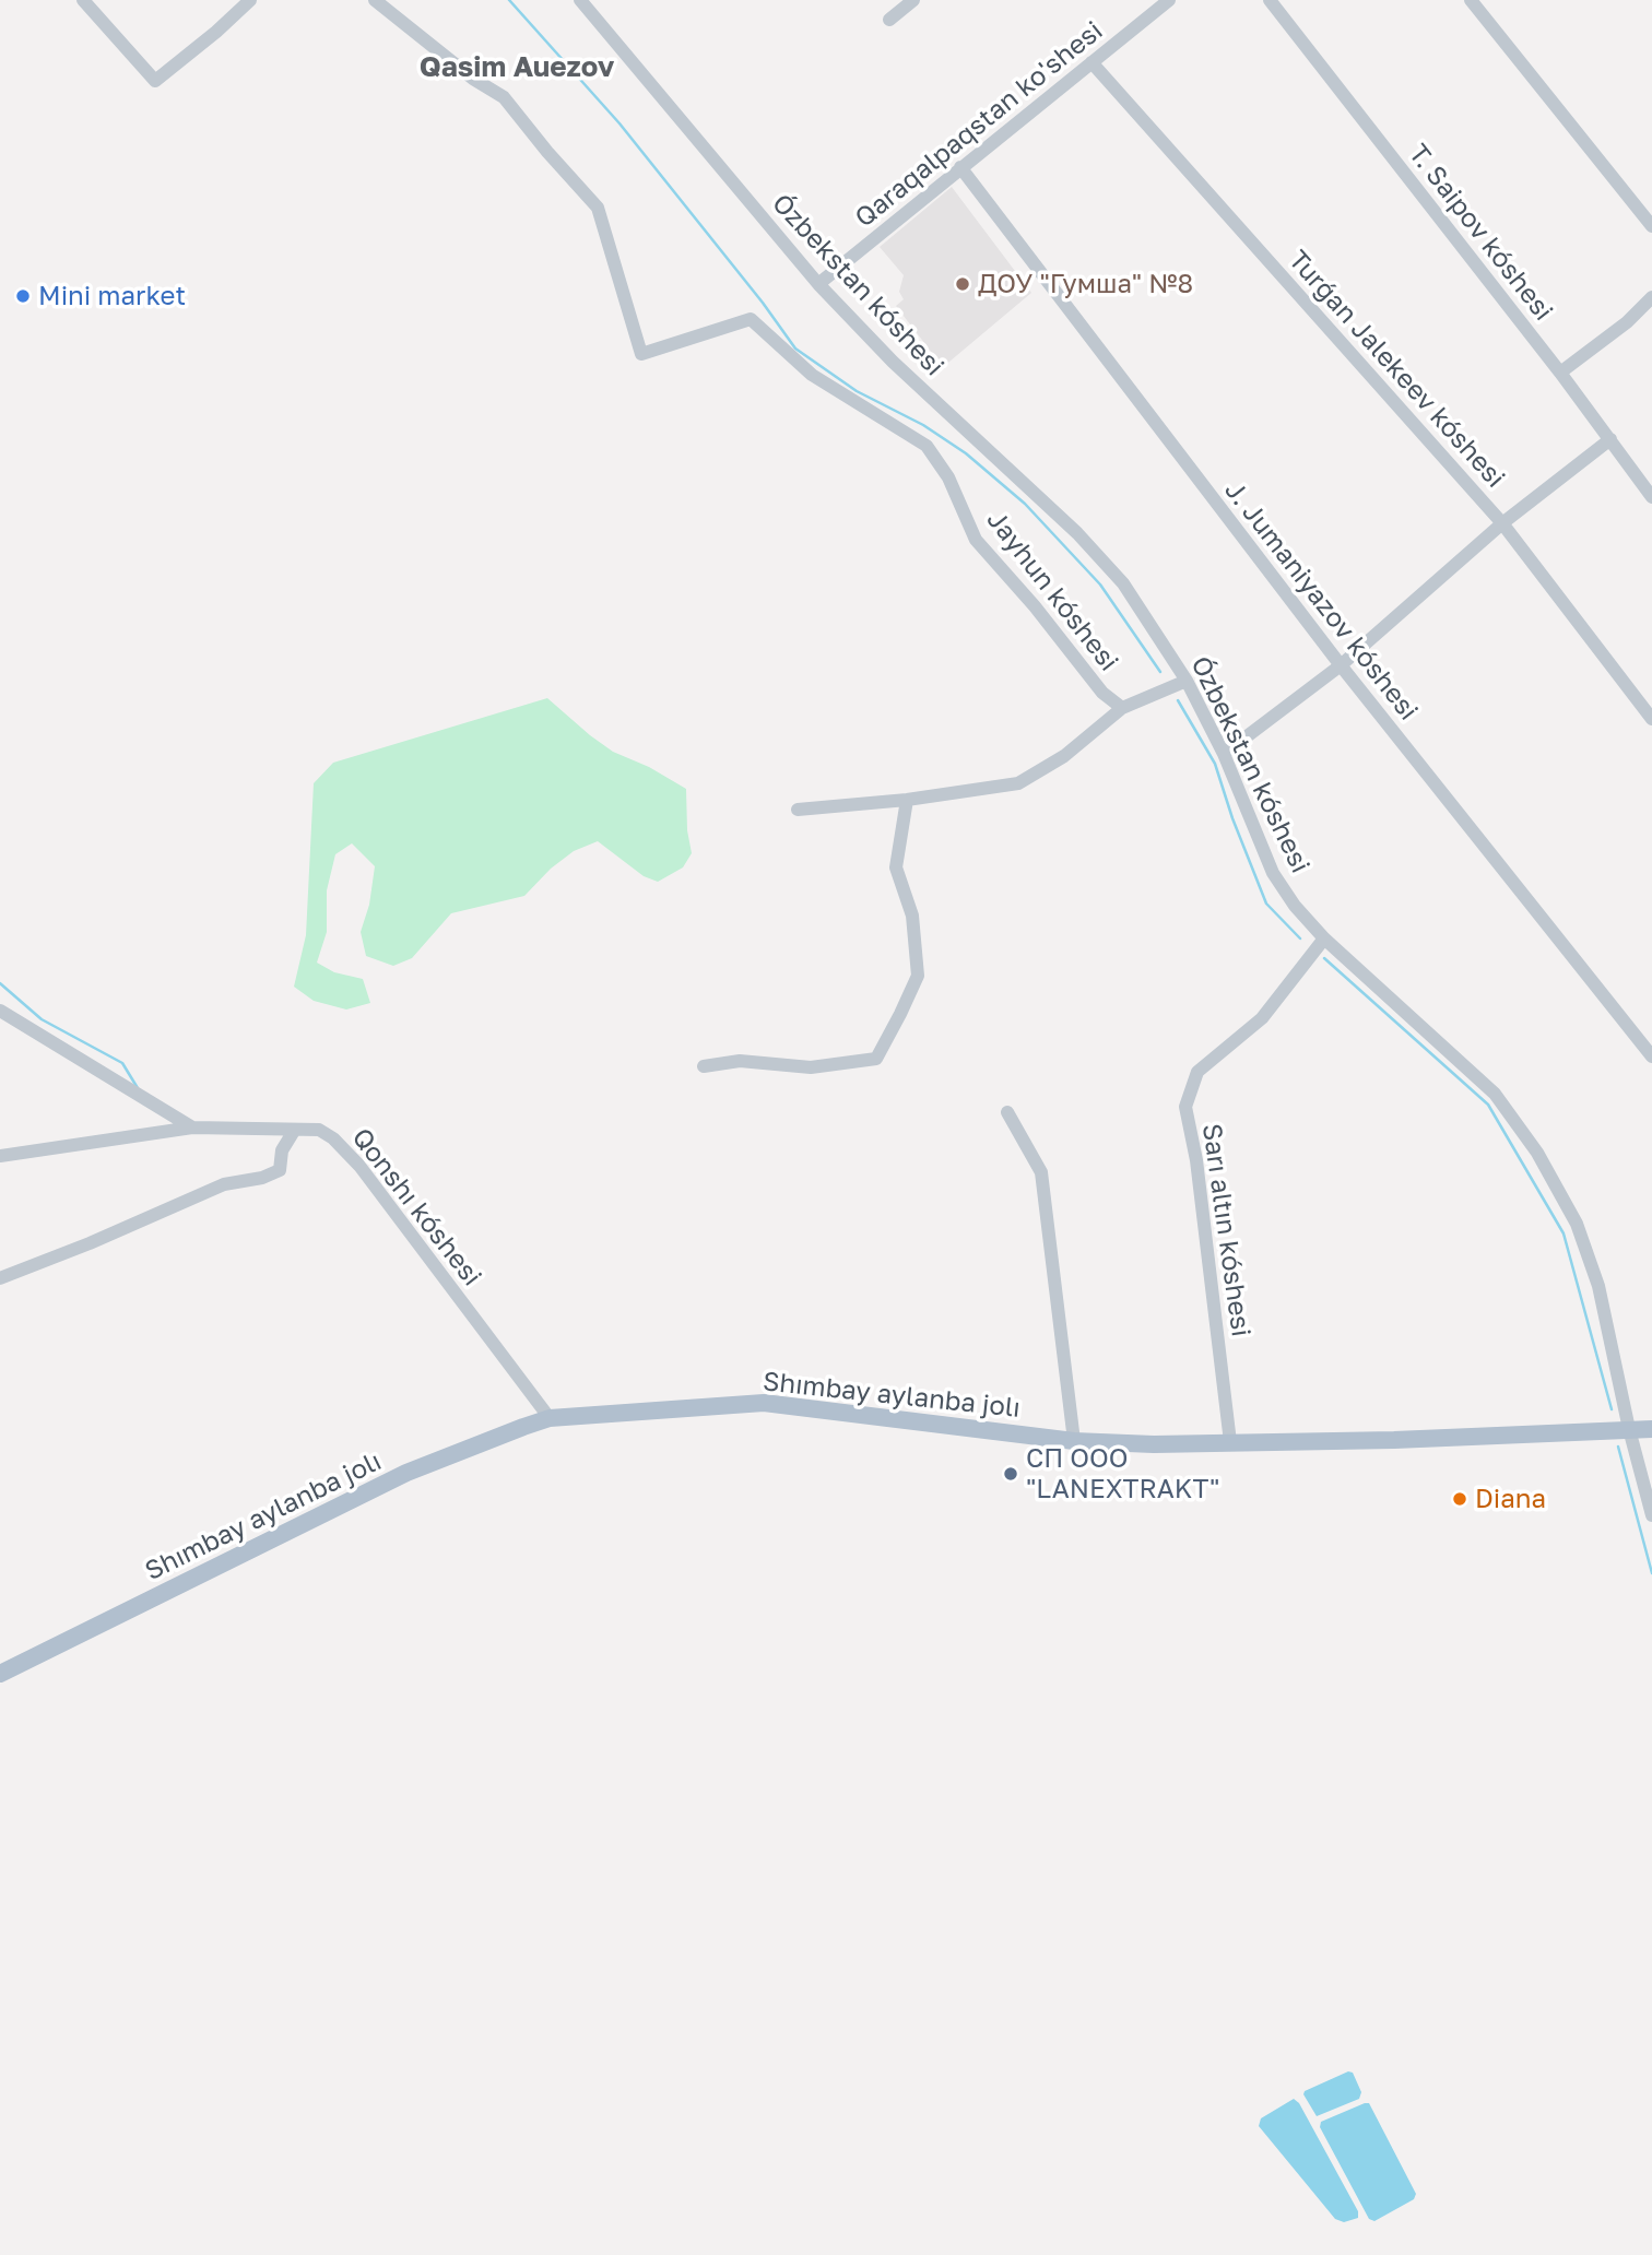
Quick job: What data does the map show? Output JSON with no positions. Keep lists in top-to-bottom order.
{
  "streets": {
    "main road": ["Shımbay aylanba jolı"],
    "street": [
      "Qaraqalpaqstan ko'shesi",
      "T. Saipov kóshesi",
      "Ózbekstan kóshesi",
      "Turǵan Jalekeev kóshesi",
      "Jayhun kóshesi",
      "J. Jumaniyazov kóshesi",
      "Qonshı kóshesi",
      "Sarı altın kóshesi"
    ]
  },
  "crossings": [
    ["Qaraqalpaqstan ko'shesi", "Ózbekstan kóshesi"],
    ["Qaraqalpaqstan ko'shesi", "Turǵan Jalekeev kóshesi"],
    ["Qaraqalpaqstan ko'shesi", "J. Jumaniyazov kóshesi"],
    ["Ózbekstan kóshesi", "Jayhun kóshesi"],
    ["Ózbekstan kóshesi", "Sarı altın kóshesi"],
    ["Ózbekstan kóshesi", "Shımbay aylanba jolı"],
    ["Qonshı kóshesi", "Shımbay aylanba jolı"],
    ["Sarı altın kóshesi", "Shımbay aylanba jolı"]
  ],
  "districts": ["Qasim Auezov"],
  "places": [
    "ДОУ \"Гумша\" №8",
    "Mini market",
    "СП ООО \"LANEXTRAKT\"",
    "Diana"
  ]
}
